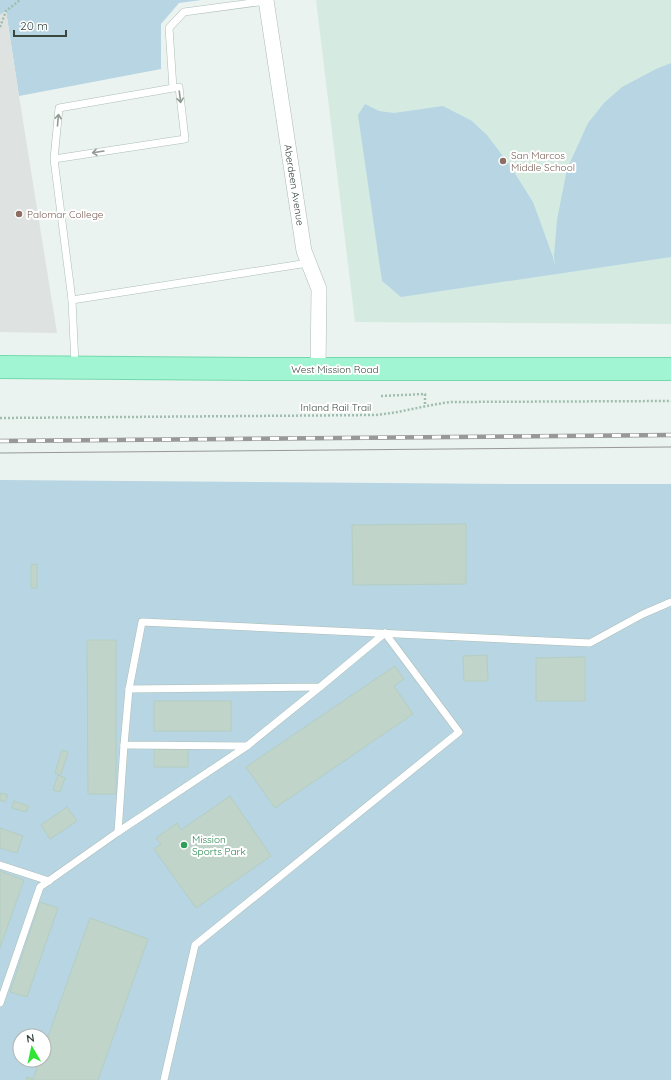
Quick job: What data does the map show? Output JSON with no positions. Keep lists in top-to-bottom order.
{
  "streets": {
    "main road": ["West Mission Road"],
    "street": ["Aberdeen Avenue"],
    "path": ["Inland Rail Trail"]
  },
  "crossings": [
    ["Aberdeen Avenue", "West Mission Road"]
  ],
  "places": ["San Marcos Middle School", "Palomar College", "Mission Sports Park"],
  "scale_bar": "20 m",
  "north": "top"
}
